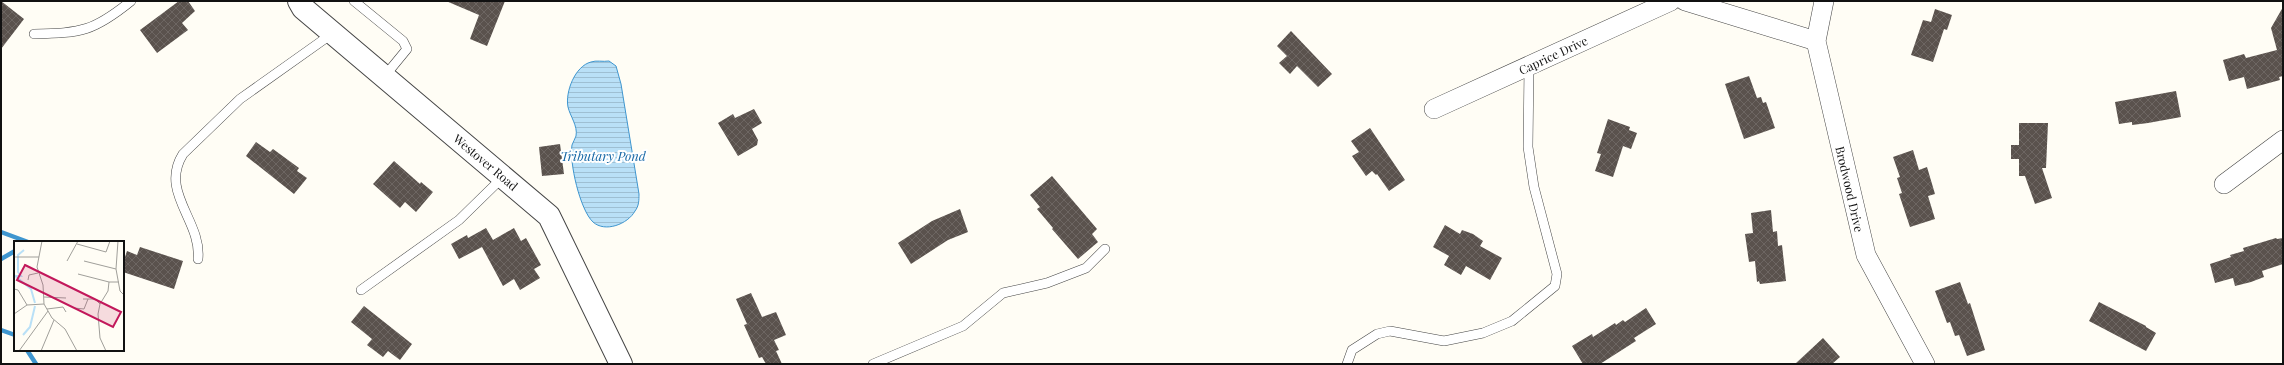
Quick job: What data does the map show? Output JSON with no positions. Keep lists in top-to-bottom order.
{
  "streets": {
    "street": ["Caprice Drive", "Westover Road", "Brodwood Drive"]
  },
  "water": ["Tributary Pond"]
}
